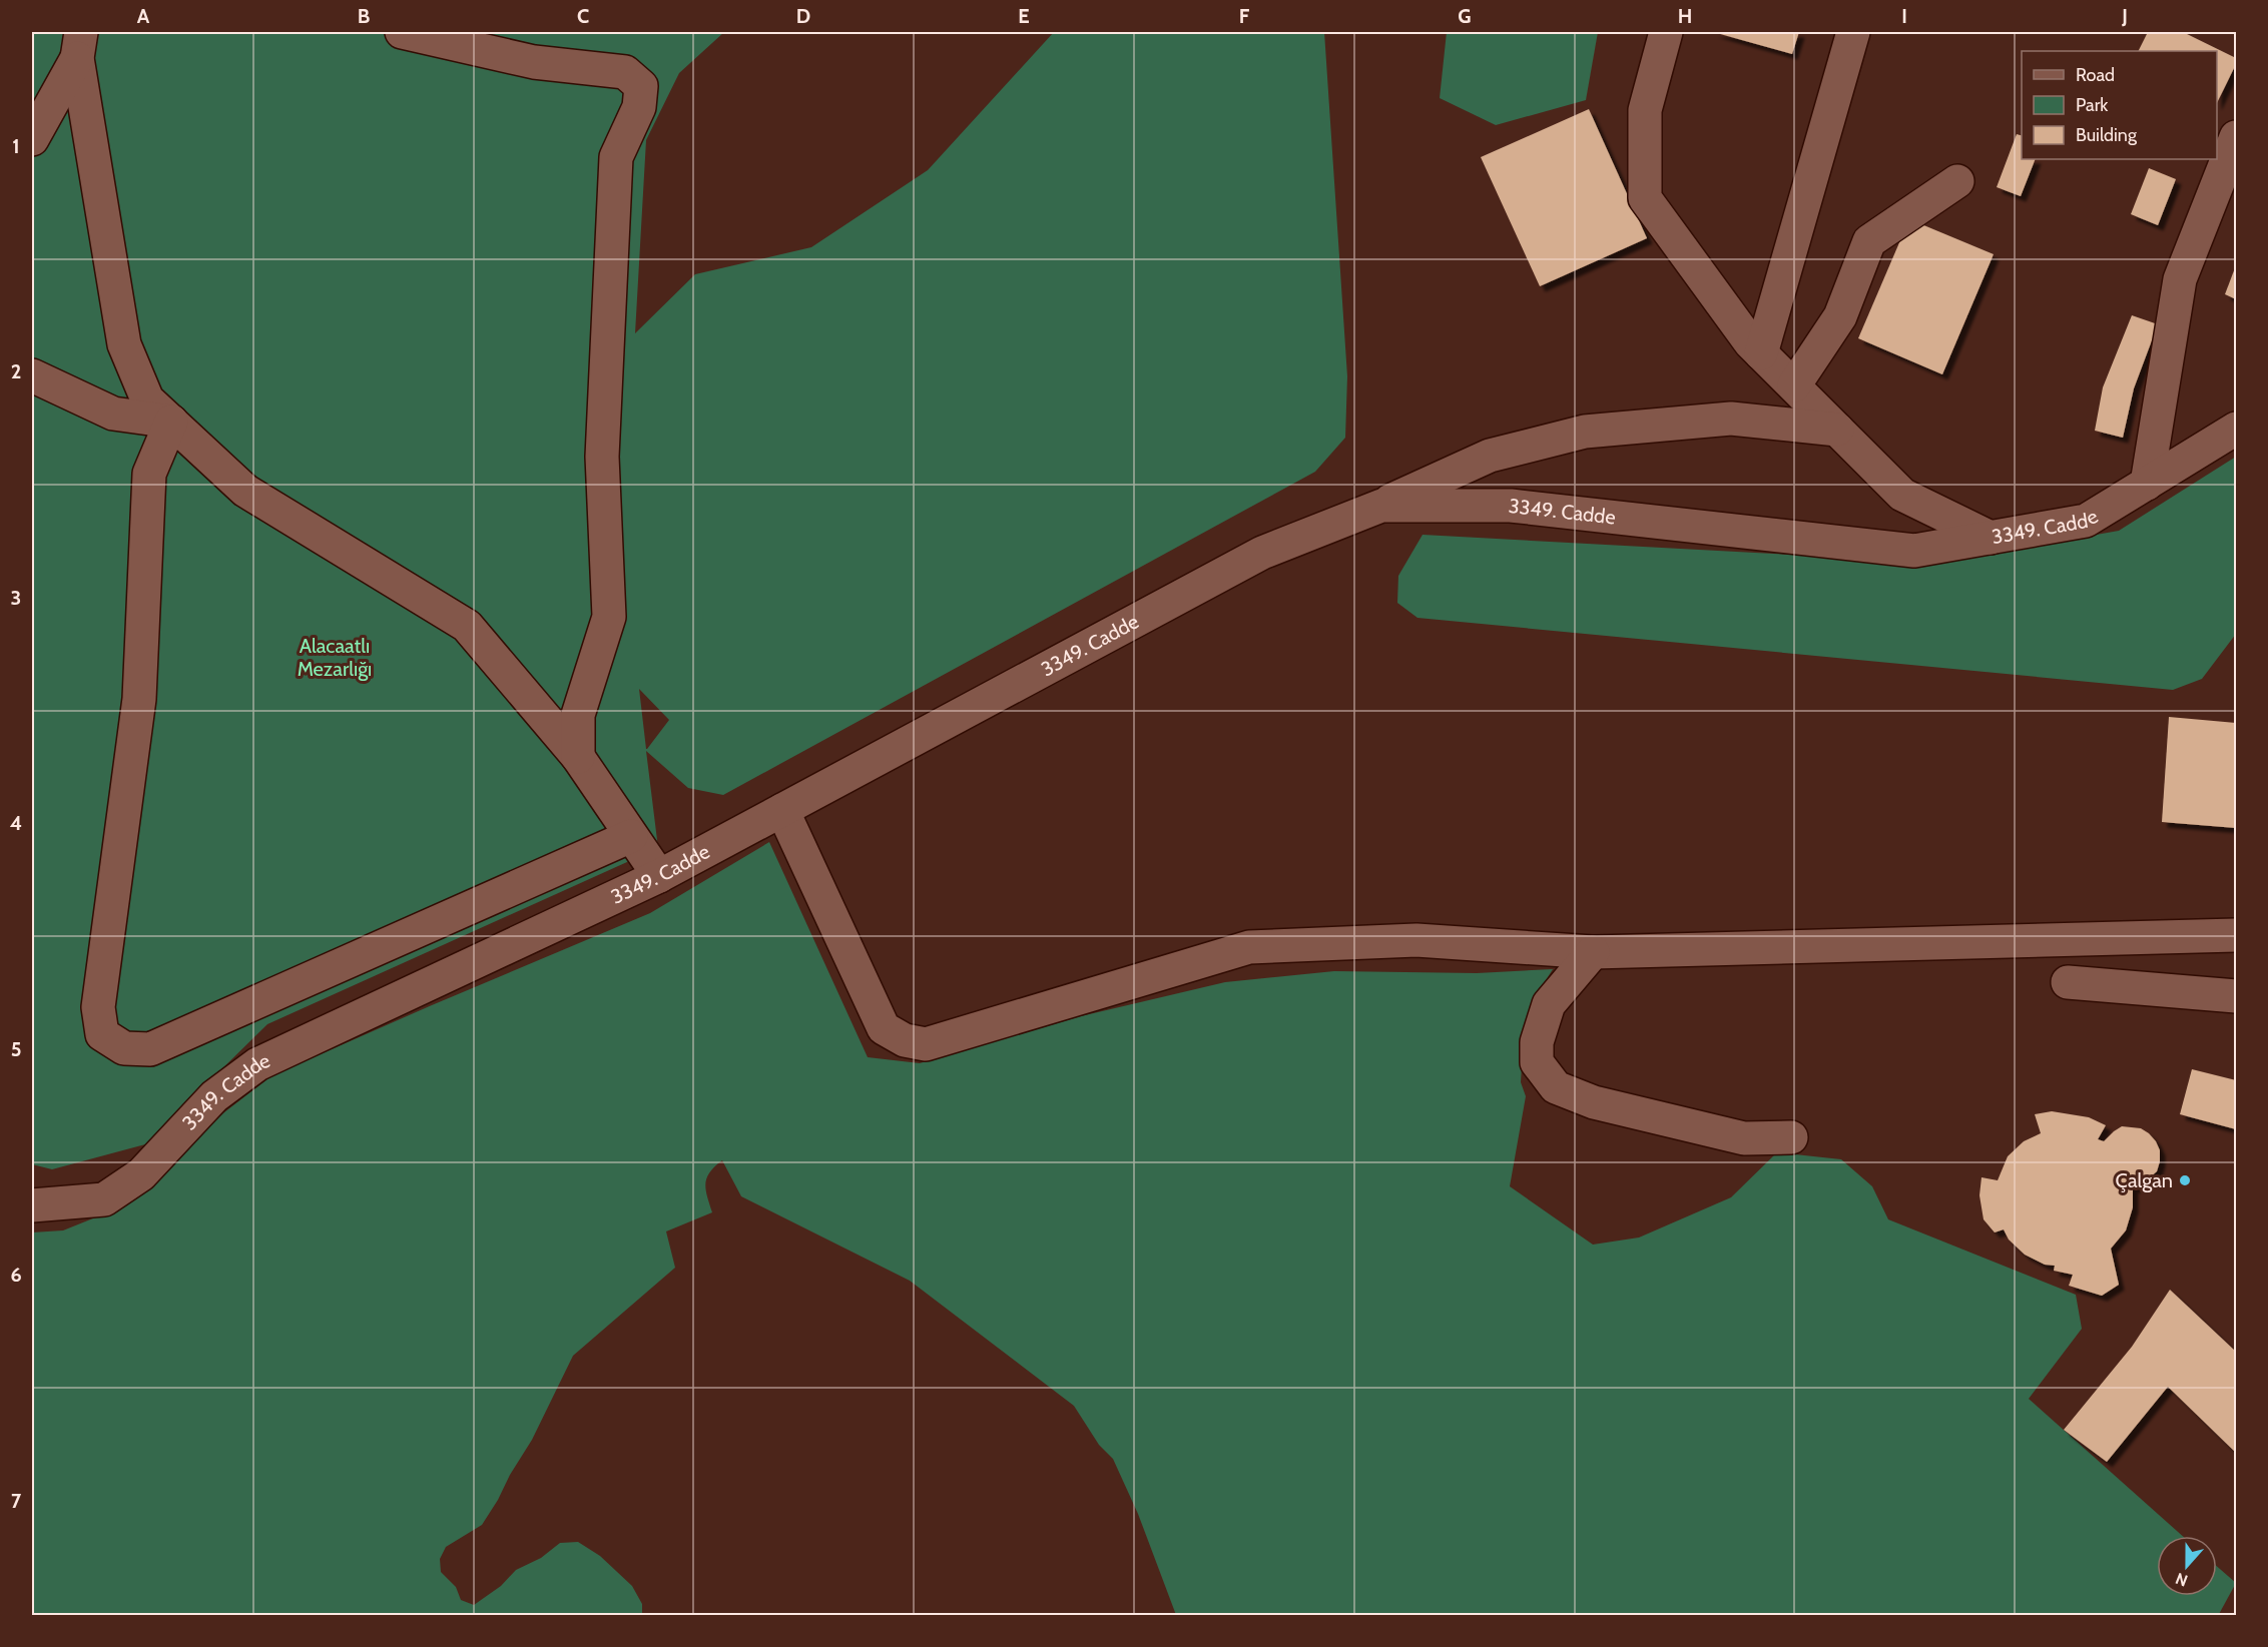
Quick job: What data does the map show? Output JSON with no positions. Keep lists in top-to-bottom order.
{
  "streets": {
    "street": ["3349. Cadde"]
  },
  "parks": ["Alacaatlı Mezarlığı"],
  "places": ["Çalgan"],
  "legend": ["Road", "Park", "Building"],
  "north": "bottom",
  "grid": {
    "columns": [
      "A",
      "B",
      "C",
      "D",
      "E",
      "F",
      "G",
      "H",
      "I",
      "J"
    ],
    "rows": [
      "1",
      "2",
      "3",
      "4",
      "5",
      "6",
      "7"
    ]
  }
}
